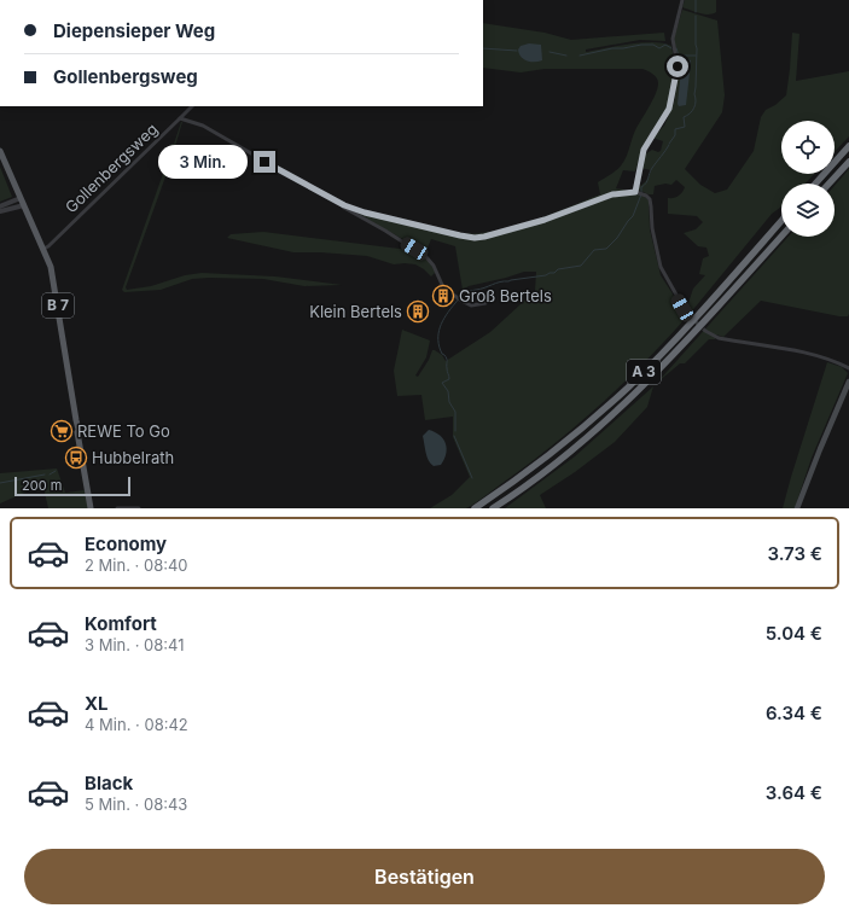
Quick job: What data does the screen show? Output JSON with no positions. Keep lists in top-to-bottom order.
{
  "streets": {
    "highway": ["A 3"],
    "main road": ["B 7"],
    "street": ["Gollenbergsweg"]
  },
  "crossings": [
    ["Gollenbergsweg", "B 7"]
  ],
  "places": {
    "building": ["Groß Bertels", "Klein Bertels"],
    "supermarket": ["REWE To Go"],
    "bus stop": ["Hubbelrath"]
  },
  "scale_bar": "200 m",
  "page": {
    "banner": ["Diepensieper Weg", "Gollenbergsweg"],
    "bubble": "3 Min.",
    "scale": "200 m",
    "list": [
      {
        "name": "Economy",
        "note": "2 Min. · 08:40",
        "value": "3.73 €"
      },
      {
        "name": "Komfort",
        "note": "3 Min. · 08:41",
        "value": "5.04 €"
      },
      {
        "name": "XL",
        "note": "4 Min. · 08:42",
        "value": "6.34 €"
      },
      {
        "name": "Black",
        "note": "5 Min. · 08:43",
        "value": "3.64 €"
      }
    ],
    "buttons": "Bestätigen"
  }
}
